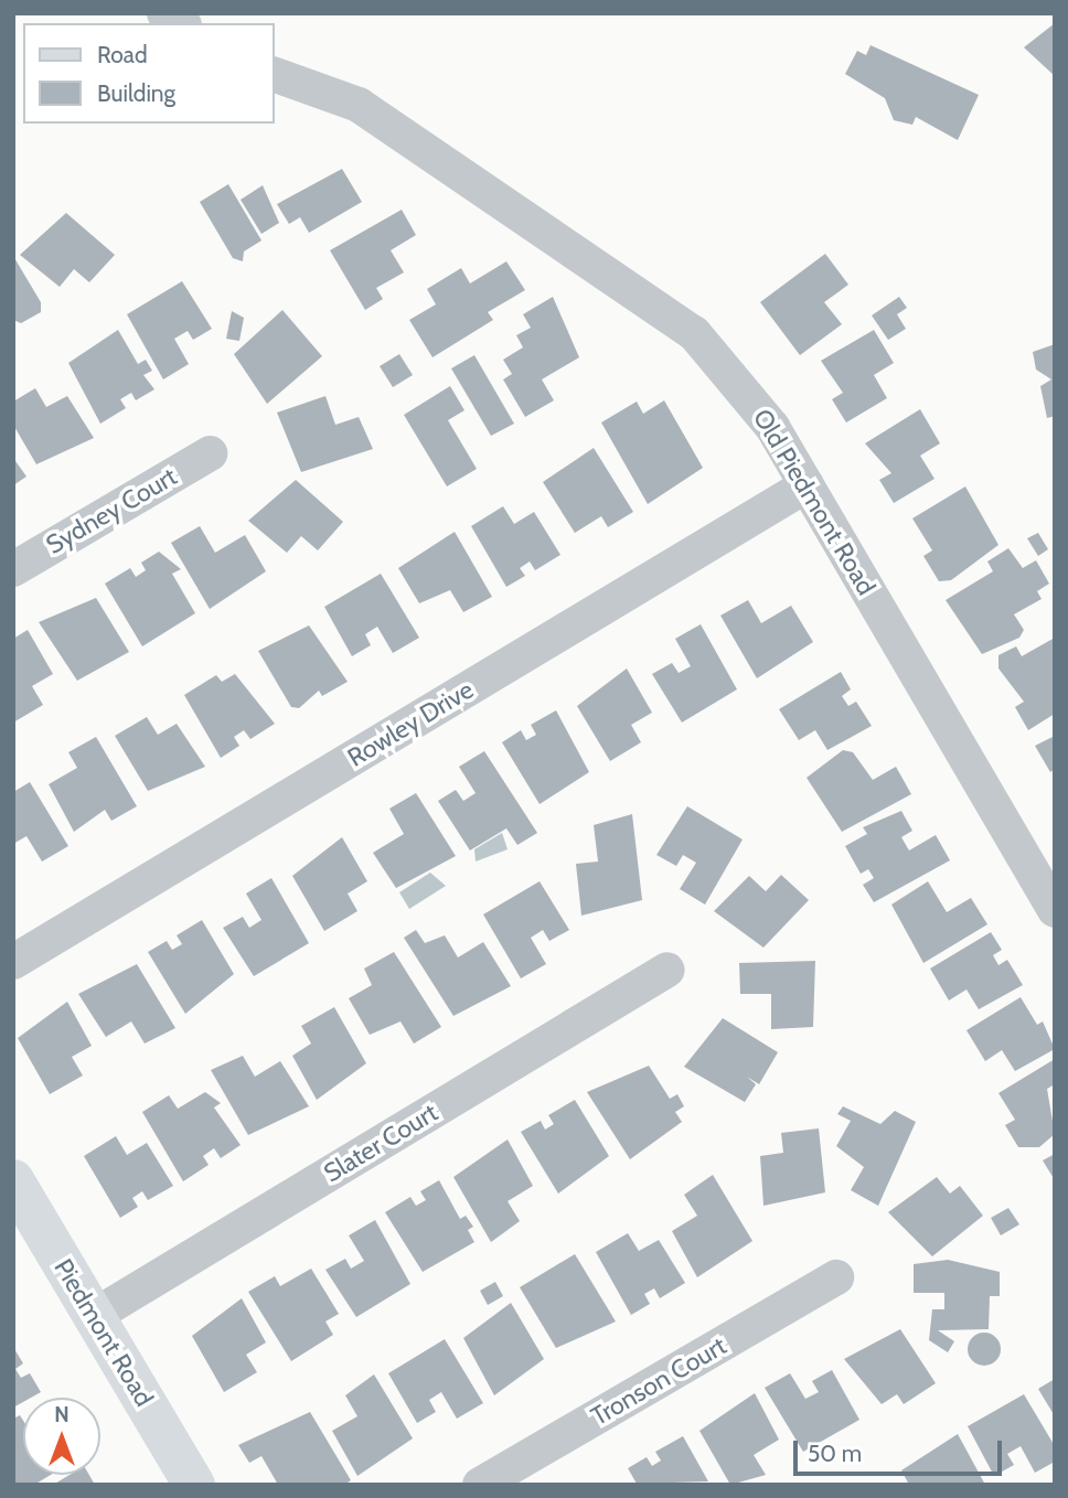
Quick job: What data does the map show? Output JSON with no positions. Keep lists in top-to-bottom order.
{
  "streets": {
    "main road": ["Piedmont Road"],
    "street": [
      "Old Piedmont Road",
      "Sydney Court",
      "Rowley Drive",
      "Slater Court",
      "Tronson Court"
    ]
  },
  "crossings": [
    ["Old Piedmont Road", "Rowley Drive"],
    ["Slater Court", "Piedmont Road"]
  ],
  "legend": ["Road", "Building"],
  "scale_bar": "50 m",
  "north": "top"
}
